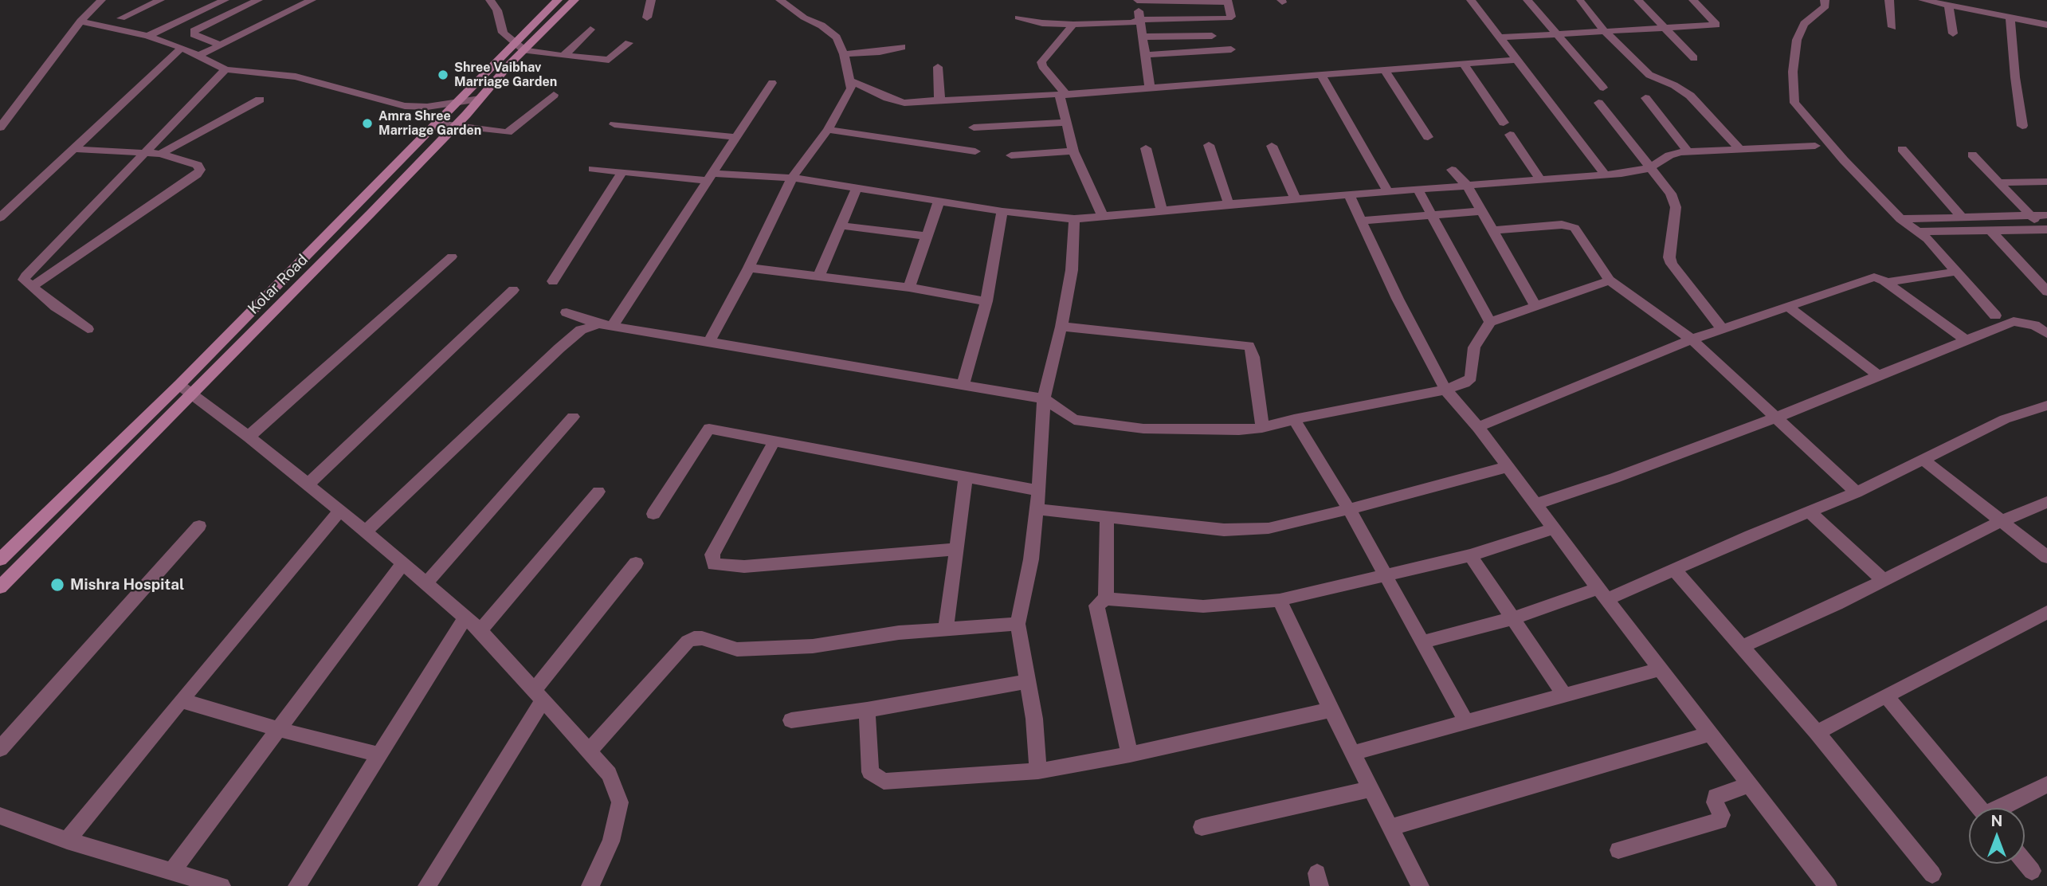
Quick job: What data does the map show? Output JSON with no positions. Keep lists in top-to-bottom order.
{
  "streets": {
    "main road": ["Kolar Road"]
  },
  "places": ["Shree Vaibhav Marriage Garden", "Amra Shree Marriage Garden", "Mishra Hospital"],
  "north": "top"
}
